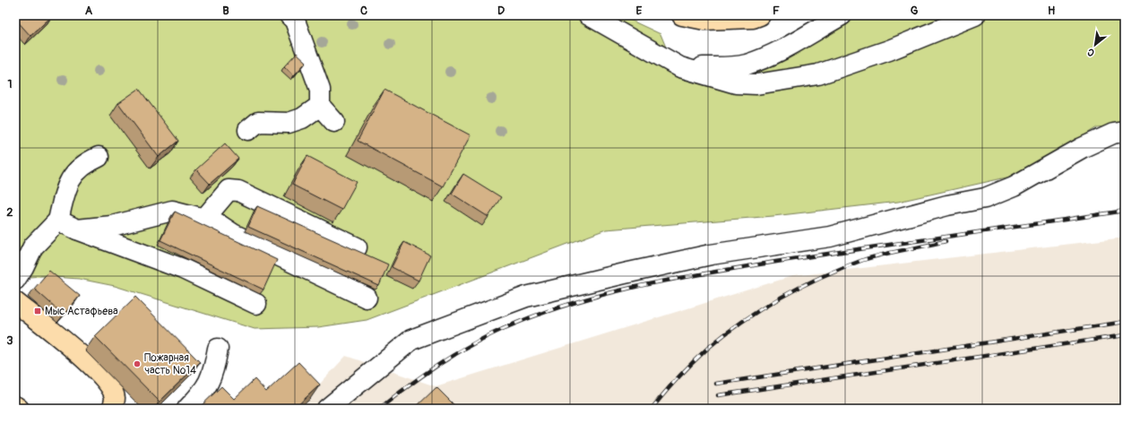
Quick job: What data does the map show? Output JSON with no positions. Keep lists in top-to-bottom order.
{
  "places": {
    "transit": ["Мыс Астафьева"],
    "other": ["Пожарная часть №14"]
  },
  "north": "bottom left",
  "grid": {
    "columns": [
      "A",
      "B",
      "C",
      "D",
      "E",
      "F",
      "G",
      "H"
    ],
    "rows": ["1", "2", "3"]
  }
}
